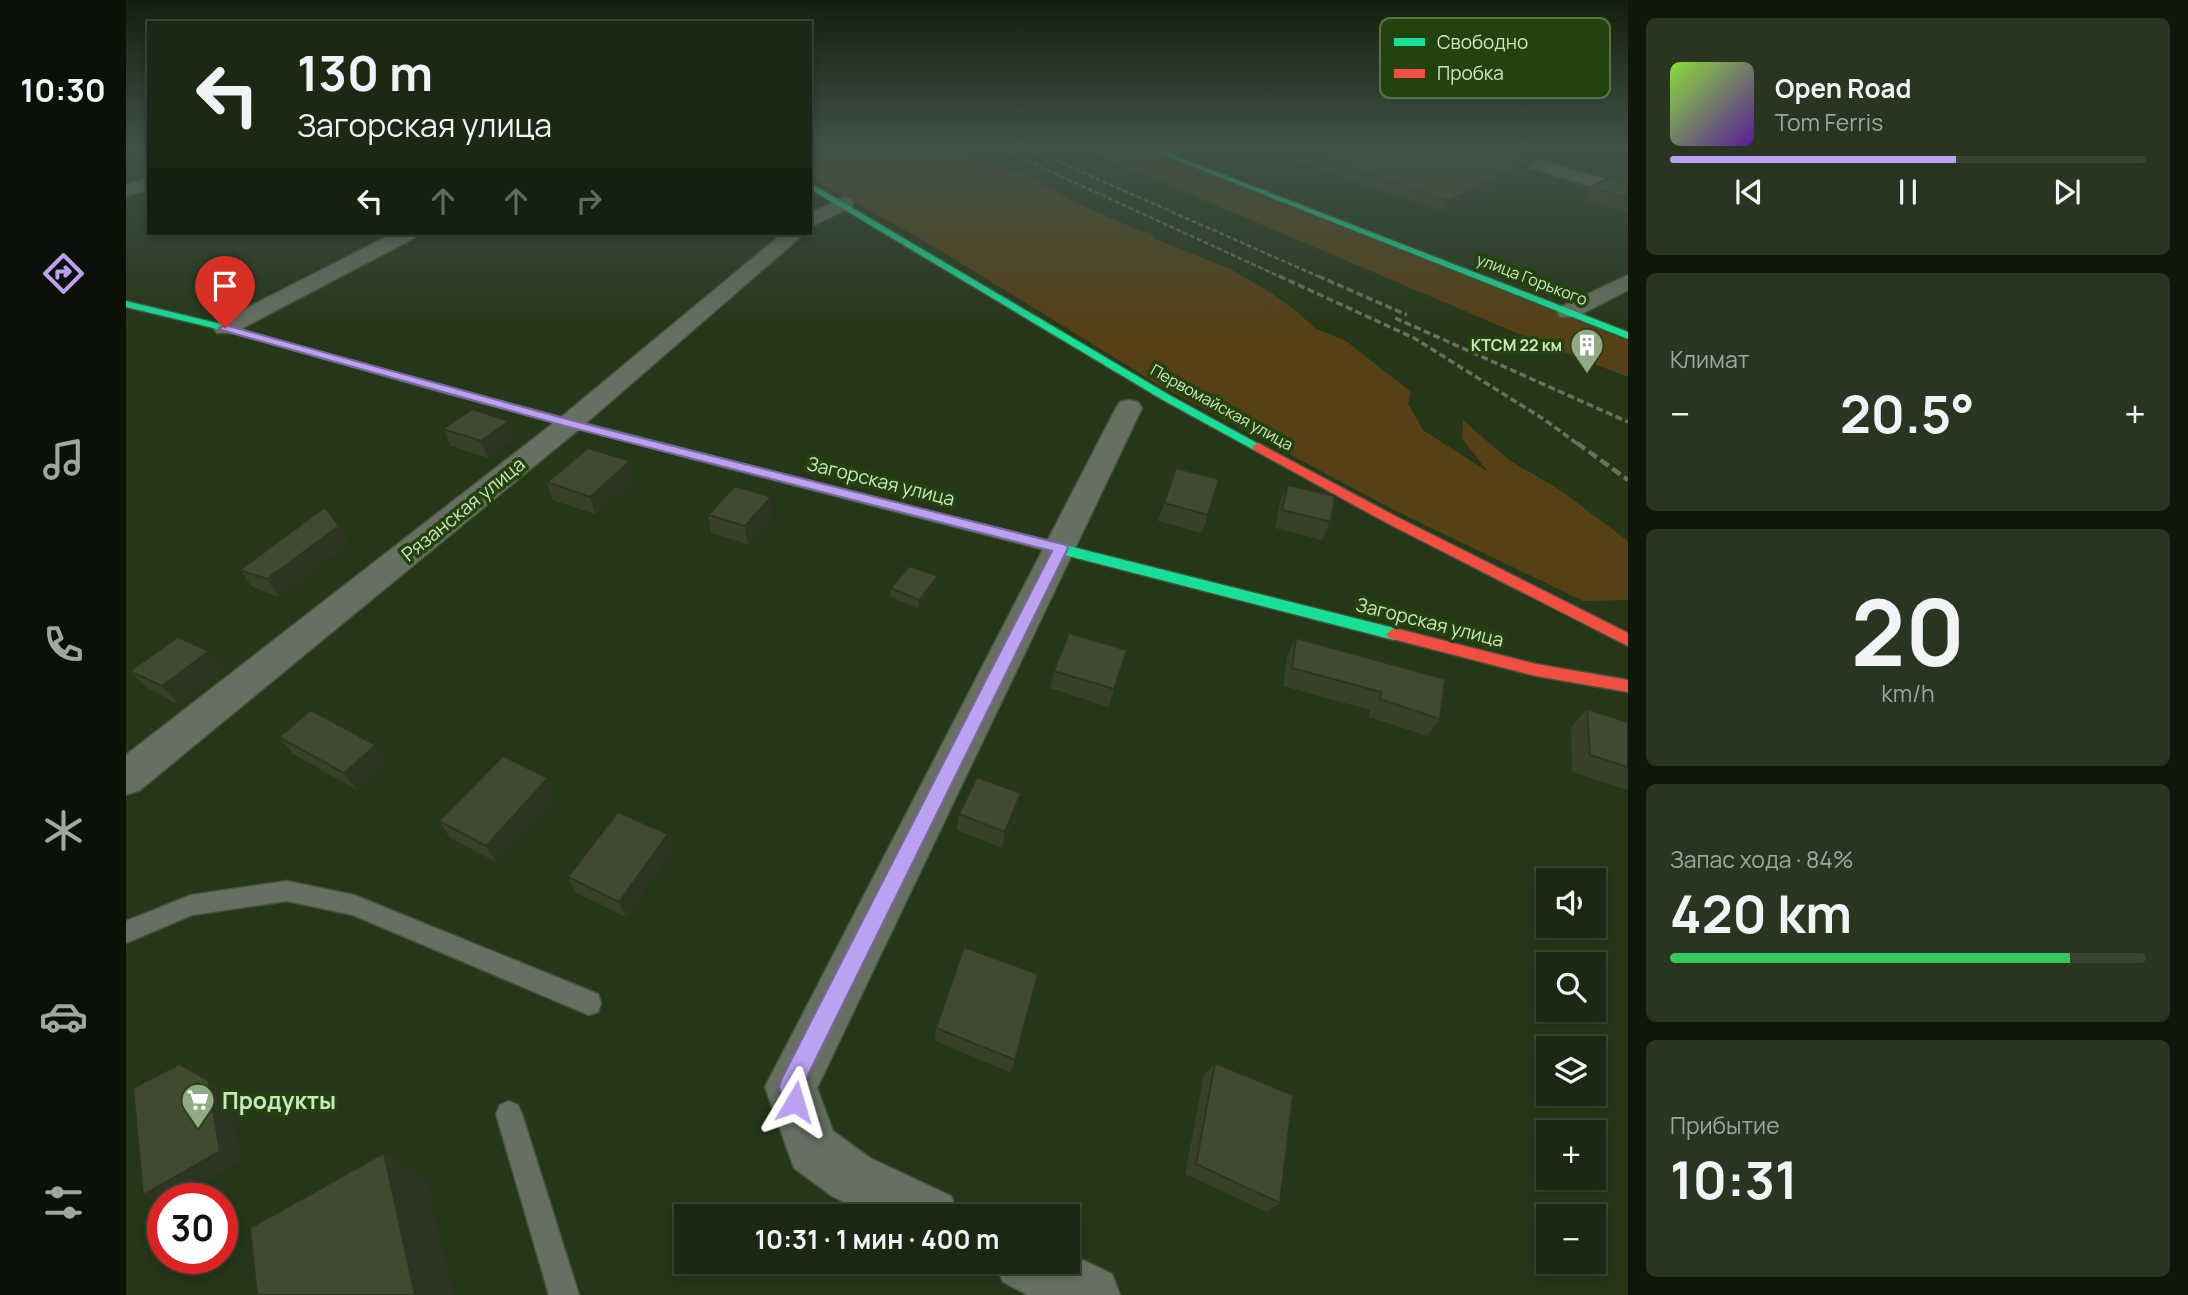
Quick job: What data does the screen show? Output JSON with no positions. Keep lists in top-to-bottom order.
{
  "streets": {
    "street": [
      "улица Горького",
      "Первомайская улица",
      "Загорская улица",
      "Рязанская улица"
    ]
  },
  "crossings": [
    ["Загорская улица", "Рязанская улица"]
  ],
  "places": {
    "building": ["КТСМ 22 км"],
    "supermarket": ["Продукты"]
  },
  "legend": ["Свободно", "Пробка"],
  "page": {
    "tabs": "10:30",
    "turn": ["130 m", "Загорская улица"],
    "song": ["Open Road", "Tom Ferris"],
    "tile": [
      "Климат",
      ["20", "km/h"],
      ["Запас хода · 84%", "420 km"],
      ["Прибытие", "10:31"]
    ],
    "heat": ["−", "20.5°", "+"],
    "map_buttons": ["+", "−"],
    "limit": "30",
    "trip": "10:31 · 1 мин · 400 m"
  }
}
